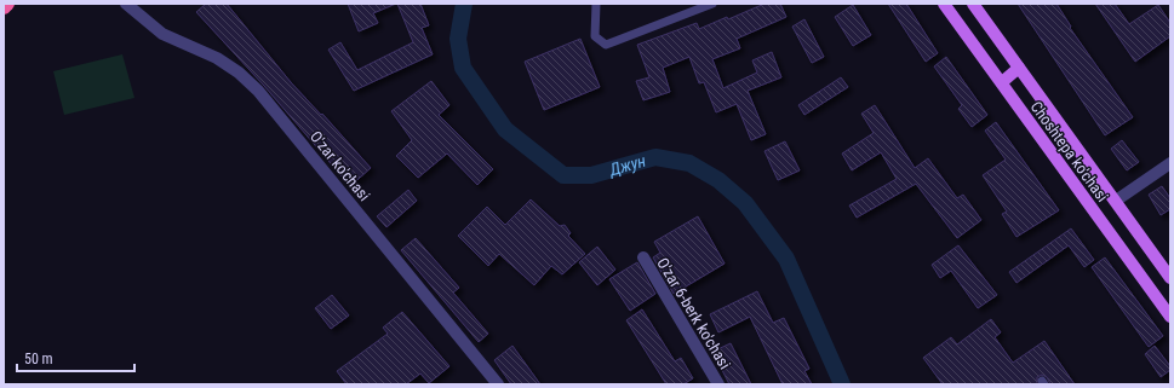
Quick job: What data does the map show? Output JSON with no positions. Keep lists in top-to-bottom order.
{
  "streets": {
    "main road": ["Choshtepa ko'chasi"],
    "street": ["O'zar ko'chasi", "O'zar 6-berk ko'chasi"]
  },
  "water": ["Джун"],
  "scale_bar": "50 m"
}
